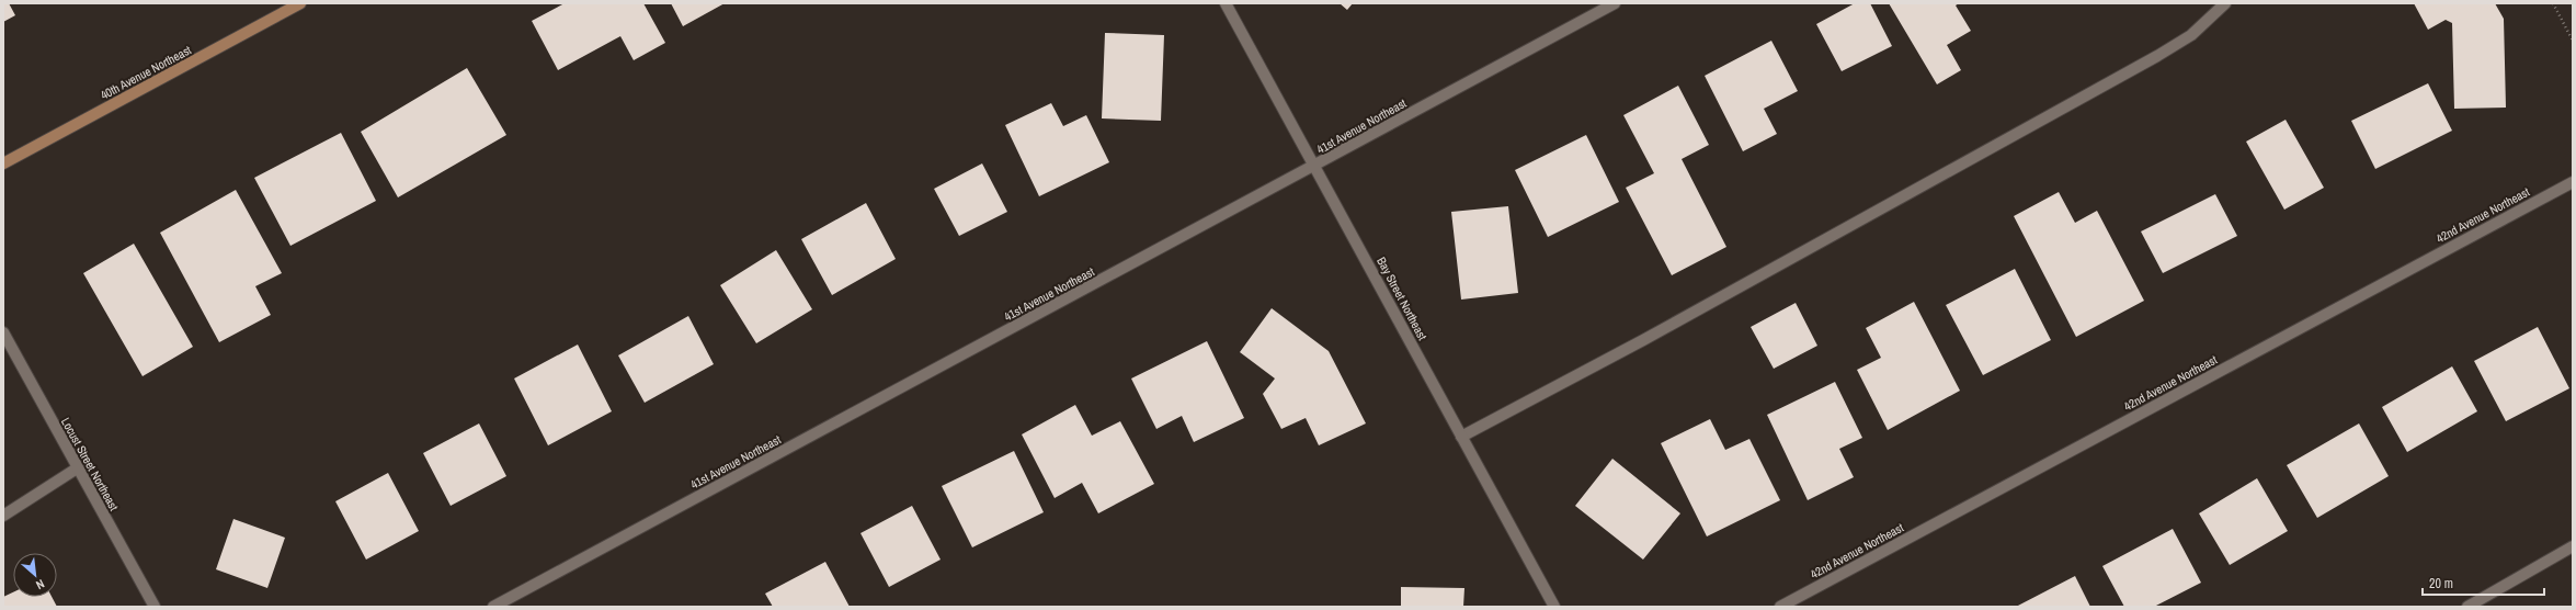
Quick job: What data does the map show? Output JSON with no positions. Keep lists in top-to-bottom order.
{
  "streets": {
    "street": [
      "40th Avenue Northeast",
      "41st Avenue Northeast",
      "42nd Avenue Northeast",
      "Bay Street Northeast",
      "Locust Street Northeast"
    ]
  },
  "crossings": [
    ["41st Avenue Northeast", "Bay Street Northeast"]
  ],
  "scale_bar": "20 m",
  "north": "bottom right"
}
